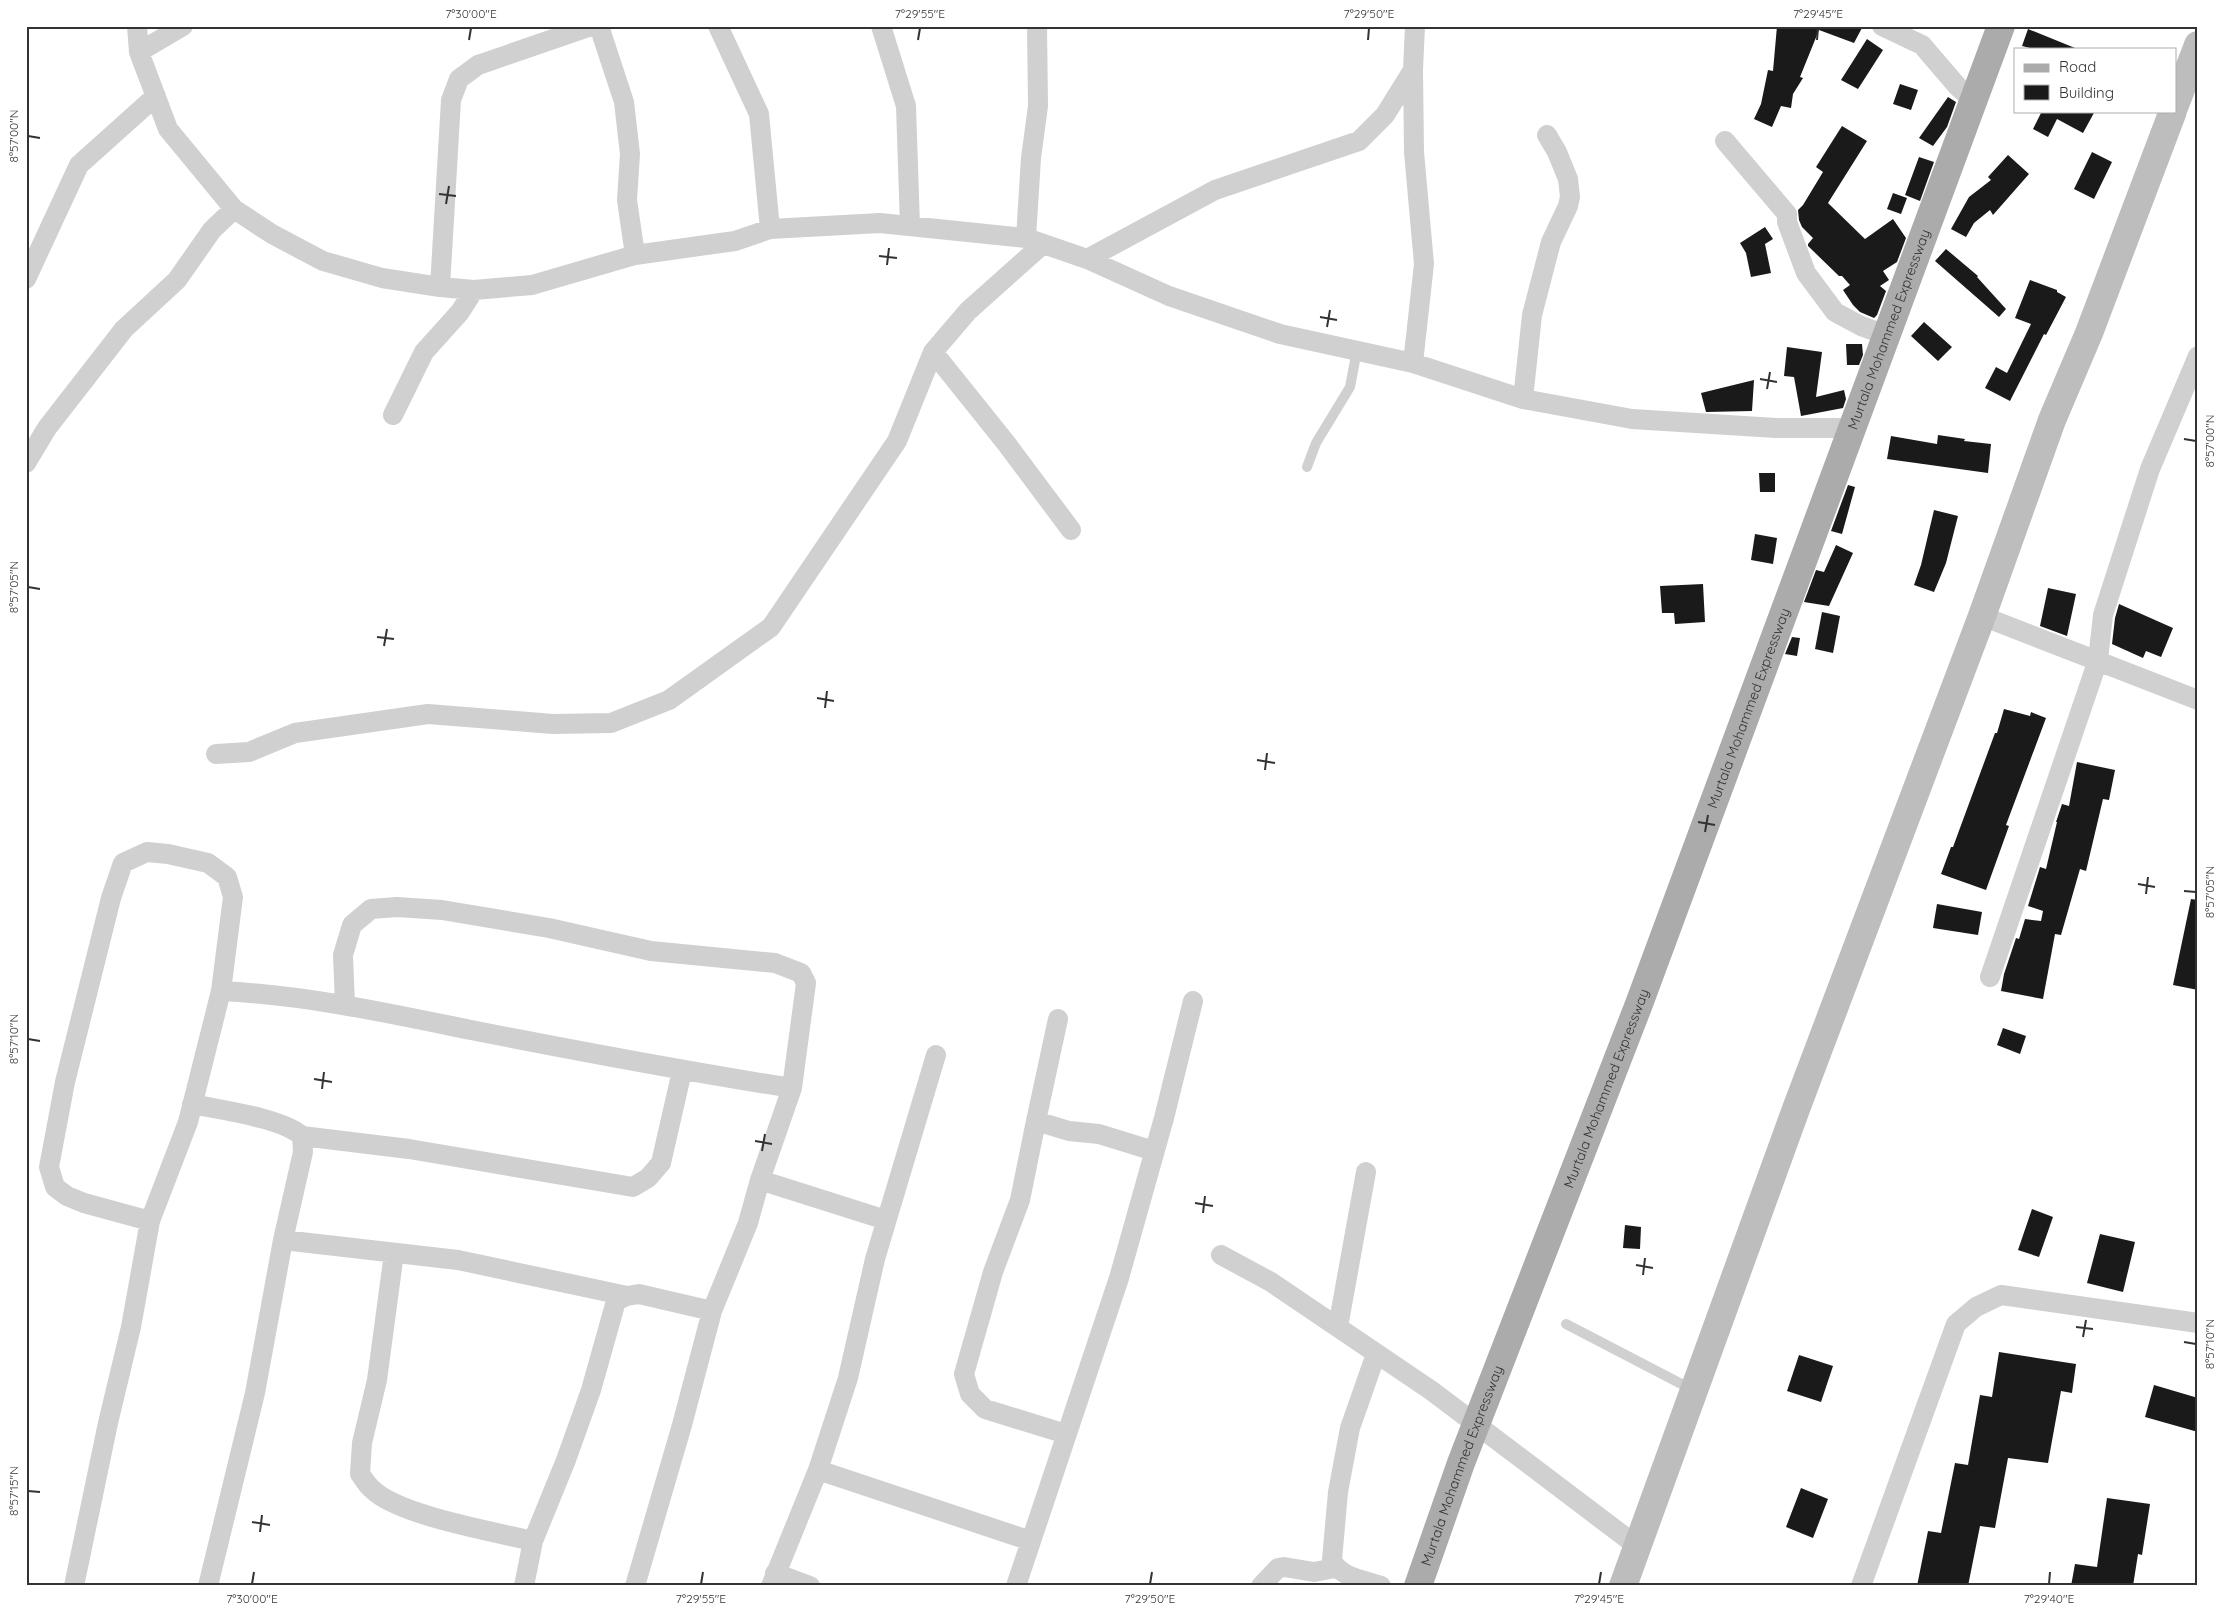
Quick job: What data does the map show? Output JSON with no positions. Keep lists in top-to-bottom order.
{
  "streets": {
    "main road": ["Murtala Mohammed Expressway"]
  },
  "legend": ["Road", "Building"],
  "coordinates": [
    "7°30'00\"E",
    "7°29'55\"E",
    "7°29'50\"E",
    "7°29'45\"E",
    "8°57'00\"N",
    "8°57'05\"N",
    "8°57'10\"N",
    "8°57'15\"N",
    "7°29'40\"E"
  ]
}
